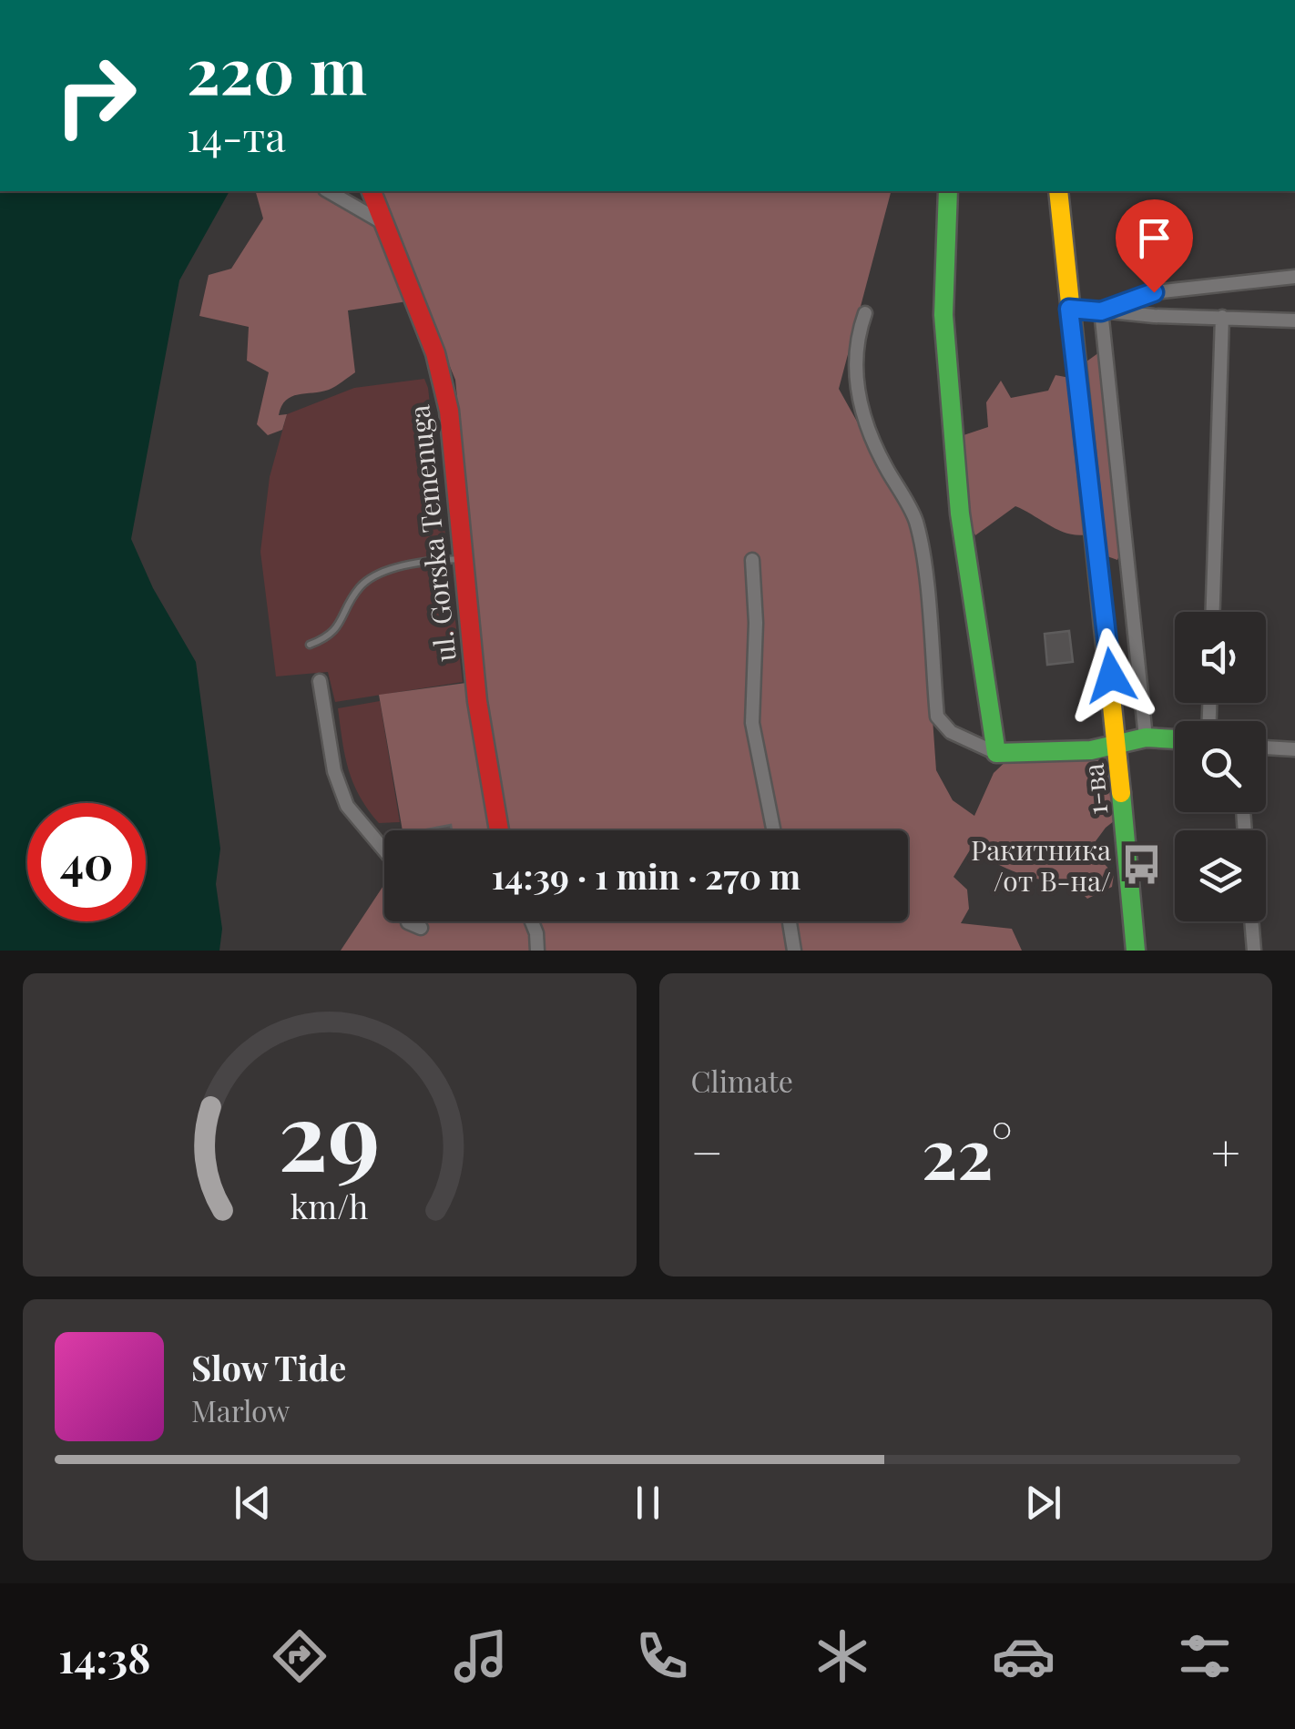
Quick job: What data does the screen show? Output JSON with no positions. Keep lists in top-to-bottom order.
{
  "streets": {
    "street": ["ul. Gorska Temenuga", "1-ва"]
  },
  "places": {
    "bus stop": ["Ракитника /от В-на/"]
  },
  "page": {
    "turn": ["220 m", "14-та"],
    "limit": "40",
    "trip": "14:39 · 1 min · 270 m",
    "tile": "Climate",
    "heat": ["−", "22°", "+"],
    "song": ["Slow Tide", "Marlow"],
    "tabs": "14:38",
    "gauge": ["29", "km/h"]
  }
}
